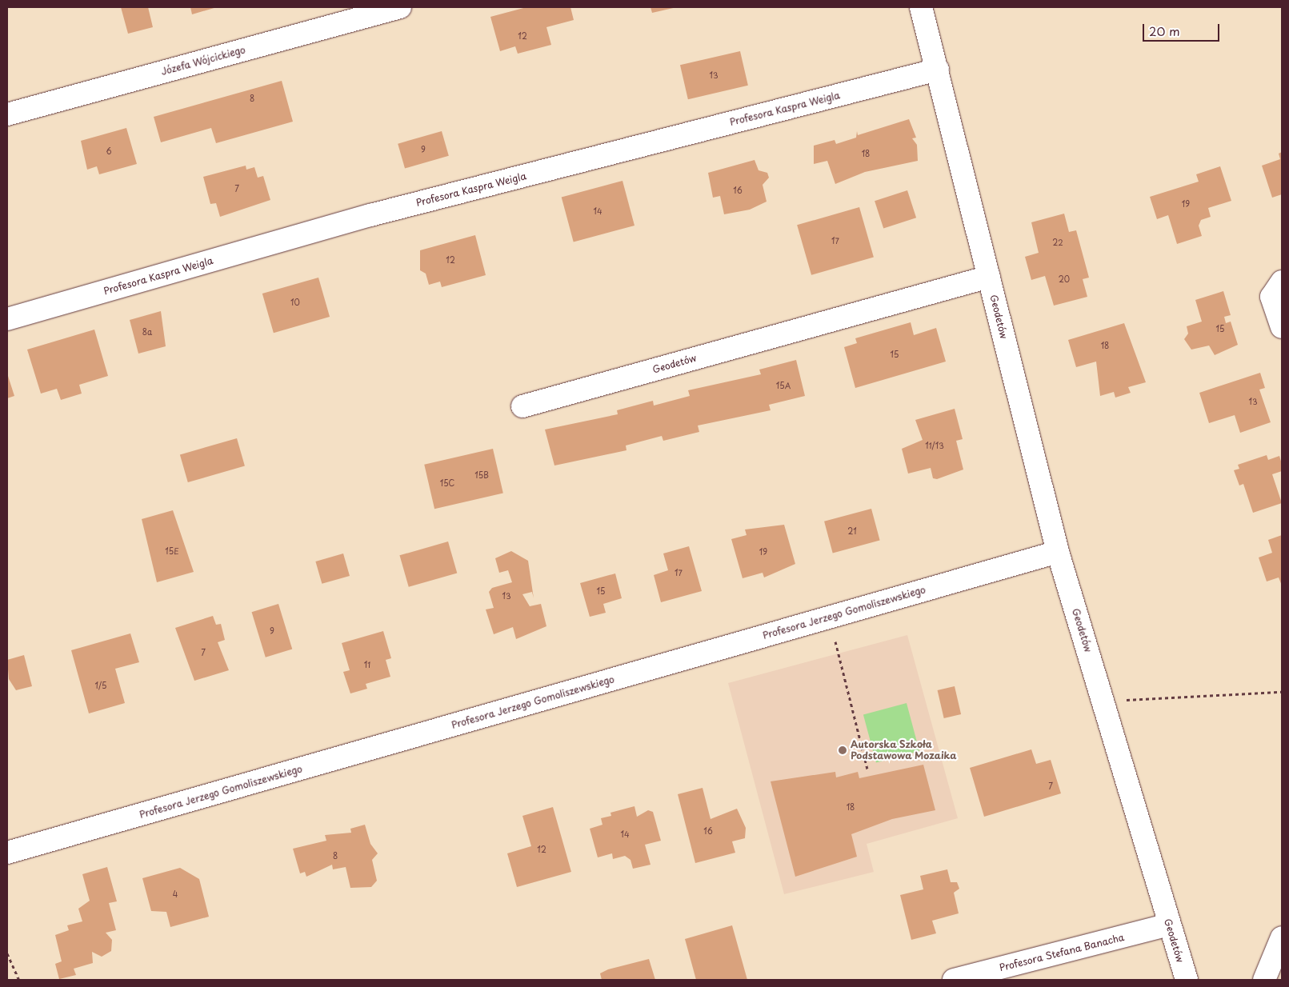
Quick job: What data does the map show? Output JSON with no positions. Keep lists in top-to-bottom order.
{
  "streets": {
    "street": [
      "Józefa Wójcickiego",
      "Profesora Kaspra Weigla",
      "Geodetów",
      "Profesora Jerzego Gomoliszewskiego",
      "Profesora Stefana Banacha"
    ]
  },
  "crossings": [
    ["Profesora Kaspra Weigla", "Geodetów"],
    ["Geodetów", "Profesora Jerzego Gomoliszewskiego"],
    ["Geodetów", "Profesora Stefana Banacha"]
  ],
  "places": ["Autorska Szkoła Podstawowa Mozaika"],
  "house_numbers": [
    "12",
    "13",
    "8",
    "9",
    "6",
    "18",
    "7",
    "16",
    "19",
    "14",
    "17",
    "22",
    "12",
    "20",
    "10",
    "15",
    "8a",
    "18",
    "15",
    "15A",
    "13",
    "11/13",
    "15B",
    "15C",
    "21",
    "15E",
    "19",
    "17",
    "15",
    "13",
    "9",
    "7",
    "11",
    "1/5",
    "7",
    "18",
    "16",
    "14",
    "12",
    "8",
    "4"
  ],
  "scale_bar": "20 m"
}
